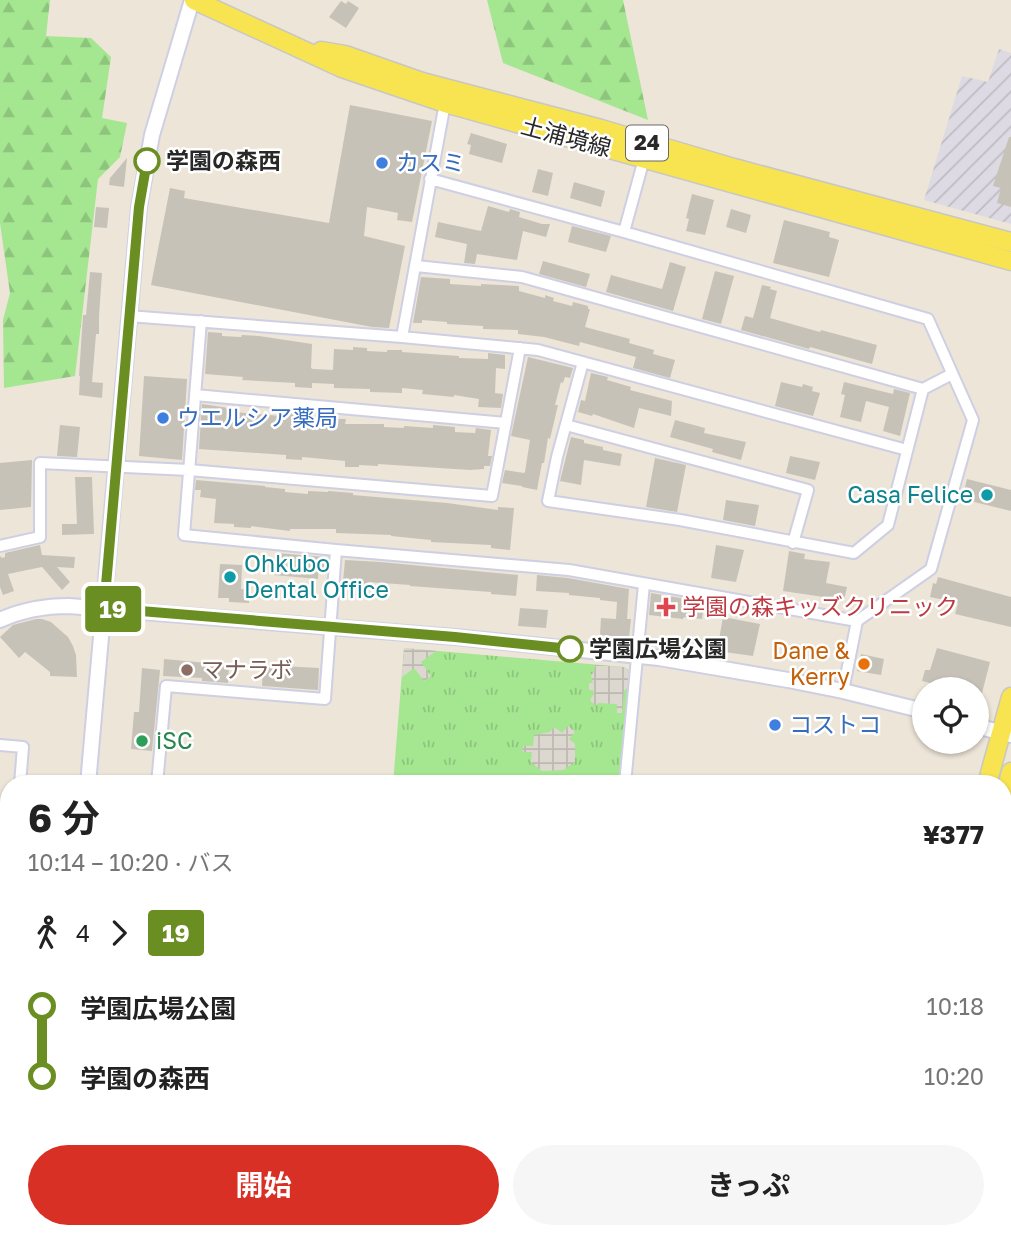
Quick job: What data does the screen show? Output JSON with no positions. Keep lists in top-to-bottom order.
{
  "streets": {
    "main road": ["土浦境線", "24"]
  },
  "places": {
    "other": [
      "学園の森西",
      "カスミ",
      "ウエルシア薬局",
      "Casa Felice",
      "Ohkubo Dental Office",
      "学園広場公園",
      "Dane & Kerry",
      "マナラボ",
      "コストコ",
      "iSC"
    ],
    "health": ["学園の森キッズクリニック"]
  },
  "lines": ["bus line 19"],
  "page": {
    "on_map": "19",
    "heading": ["6 分", "10:14 – 10:20 · バス", "¥377"],
    "legs": ["4", "19"],
    "list": [
      {
        "name": "学園広場公園",
        "value": "10:18"
      },
      {
        "name": "学園の森西",
        "value": "10:20"
      }
    ],
    "buttons": ["開始", "きっぷ"]
  }
}
